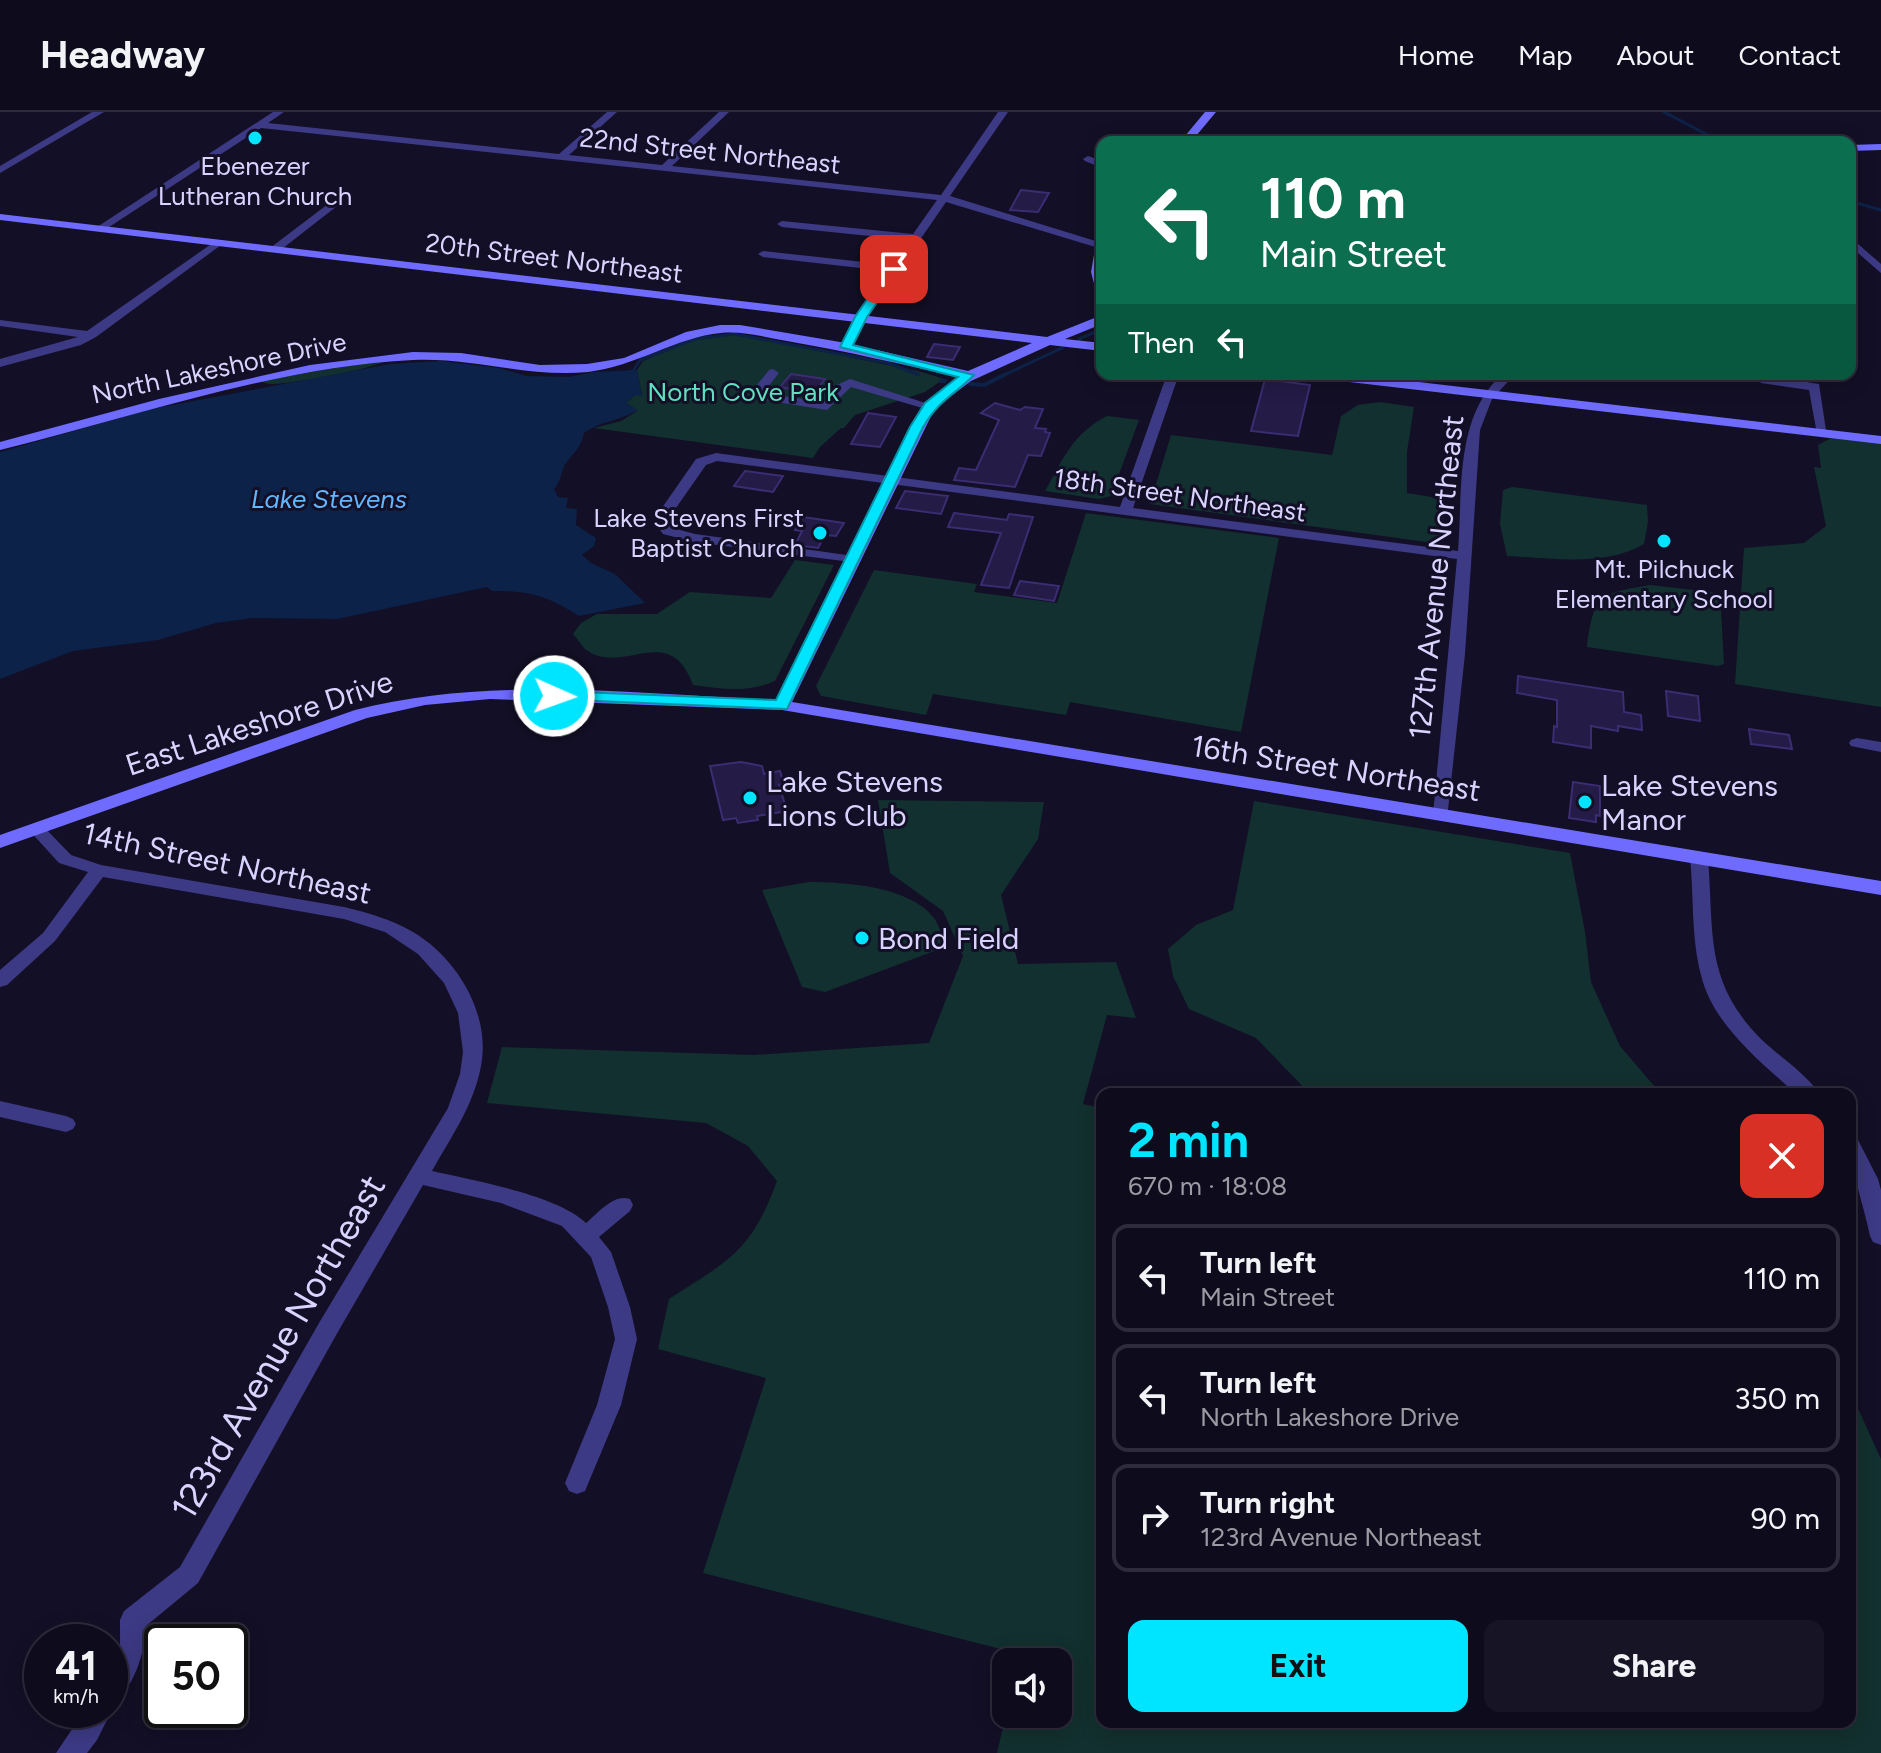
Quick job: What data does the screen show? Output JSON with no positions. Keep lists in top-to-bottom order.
{
  "streets": {
    "street": [
      "22nd Street Northeast",
      "20th Street Northeast",
      "North Lakeshore Drive",
      "18th Street Northeast",
      "127th Avenue Northeast",
      "East Lakeshore Drive",
      "16th Street Northeast",
      "14th Street Northeast",
      "123rd Avenue Northeast"
    ]
  },
  "crossings": [
    ["18th Street Northeast", "127th Avenue Northeast"],
    ["127th Avenue Northeast", "16th Street Northeast"],
    ["East Lakeshore Drive", "16th Street Northeast"],
    ["East Lakeshore Drive", "14th Street Northeast"],
    ["14th Street Northeast", "123rd Avenue Northeast"]
  ],
  "water": ["Lake Stevens"],
  "parks": ["North Cove Park"],
  "places": [
    "Ebenezer Lutheran Church",
    "Lake Stevens First Baptist Church",
    "Mt. Pilchuck Elementary School",
    "Lake Stevens Lions Club",
    "Lake Stevens Manor",
    "Bond Field"
  ],
  "page": {
    "header": "Headway",
    "nav": [
      "Home",
      "Map",
      "About",
      "Contact"
    ],
    "turn": ["110 m", "Main Street"],
    "then": "Then",
    "heading": ["2 min", "670 m · 18:08"],
    "list": [
      {
        "name": "Turn left",
        "note": "Main Street",
        "value": "110 m"
      },
      {
        "name": "Turn left",
        "note": "North Lakeshore Drive",
        "value": "350 m"
      },
      {
        "name": "Turn right",
        "note": "123rd Avenue Northeast",
        "value": "90 m"
      }
    ],
    "buttons": ["Exit", "Share"],
    "speed": "41 km/h",
    "limit": "50"
  }
}
